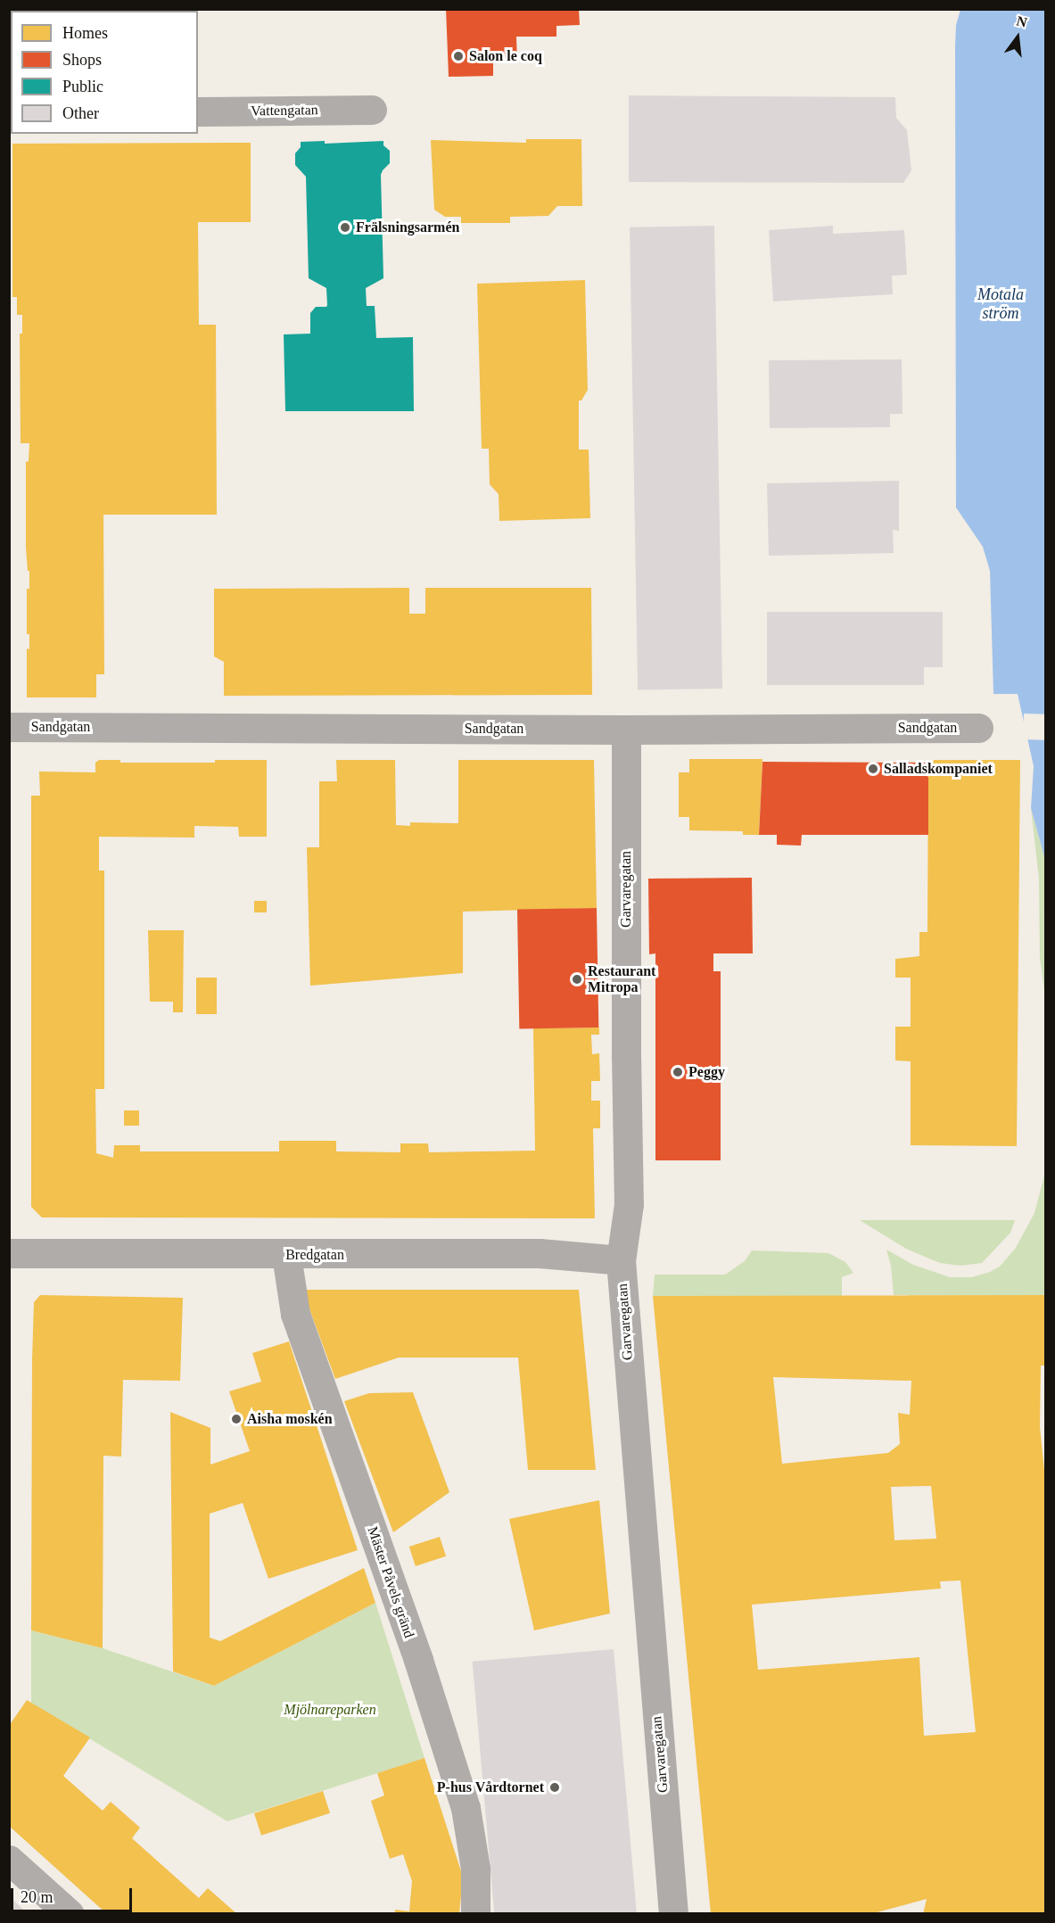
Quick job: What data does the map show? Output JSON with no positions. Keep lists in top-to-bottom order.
{
  "streets": {
    "street": [
      "Vattengatan",
      "Sandgatan",
      "Garvaregatan",
      "Bredgatan",
      "Mäster Påvels gränd"
    ]
  },
  "crossings": [
    ["Sandgatan", "Garvaregatan"],
    ["Garvaregatan", "Bredgatan"],
    ["Bredgatan", "Mäster Påvels gränd"]
  ],
  "water": ["Motala ström"],
  "parks": ["Mjölnareparken"],
  "places": [
    "Salon le coq",
    "Frälsningsarmén",
    "Salladskompaniet",
    "Restaurant Mitropa",
    "Peggy",
    "Aisha moskén",
    "P-hus Vårdtornet"
  ],
  "legend": [
    "Homes",
    "Shops",
    "Public",
    "Other"
  ],
  "scale_bar": "20 m",
  "north": "top"
}
